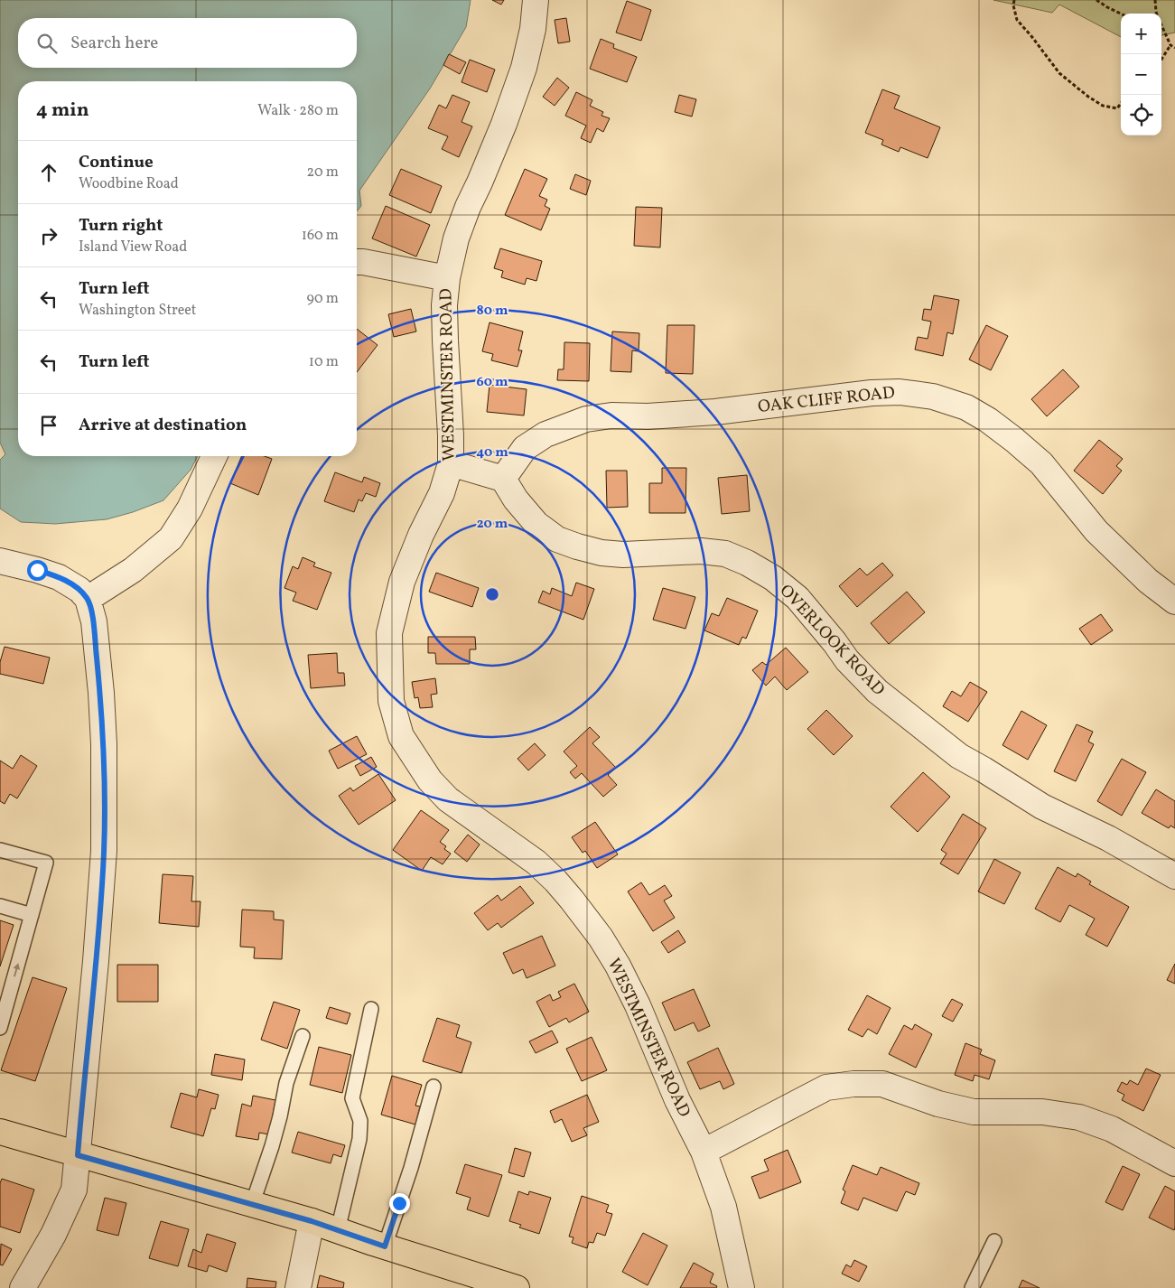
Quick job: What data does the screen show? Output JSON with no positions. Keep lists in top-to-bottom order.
{
  "streets": {
    "street": ["WESTMINSTER ROAD", "OAK CLIFF ROAD", "OVERLOOK ROAD"]
  },
  "crossings": [
    ["OAK CLIFF ROAD", "OVERLOOK ROAD"]
  ],
  "page": {
    "map_buttons": ["+", "−"],
    "search": "Search here",
    "heading": ["4 min", "Walk · 280 m"],
    "list": [
      ["Continue", "Woodbine Road", "20 m"],
      ["Turn right", "Island View Road", "160 m"],
      ["Turn left", "Washington Street", "90 m"],
      ["Turn left", "10 m"],
      "Arrive at destination"
    ]
  },
  "rings": [
    "80 m",
    "60 m",
    "40 m",
    "20 m"
  ]
}
